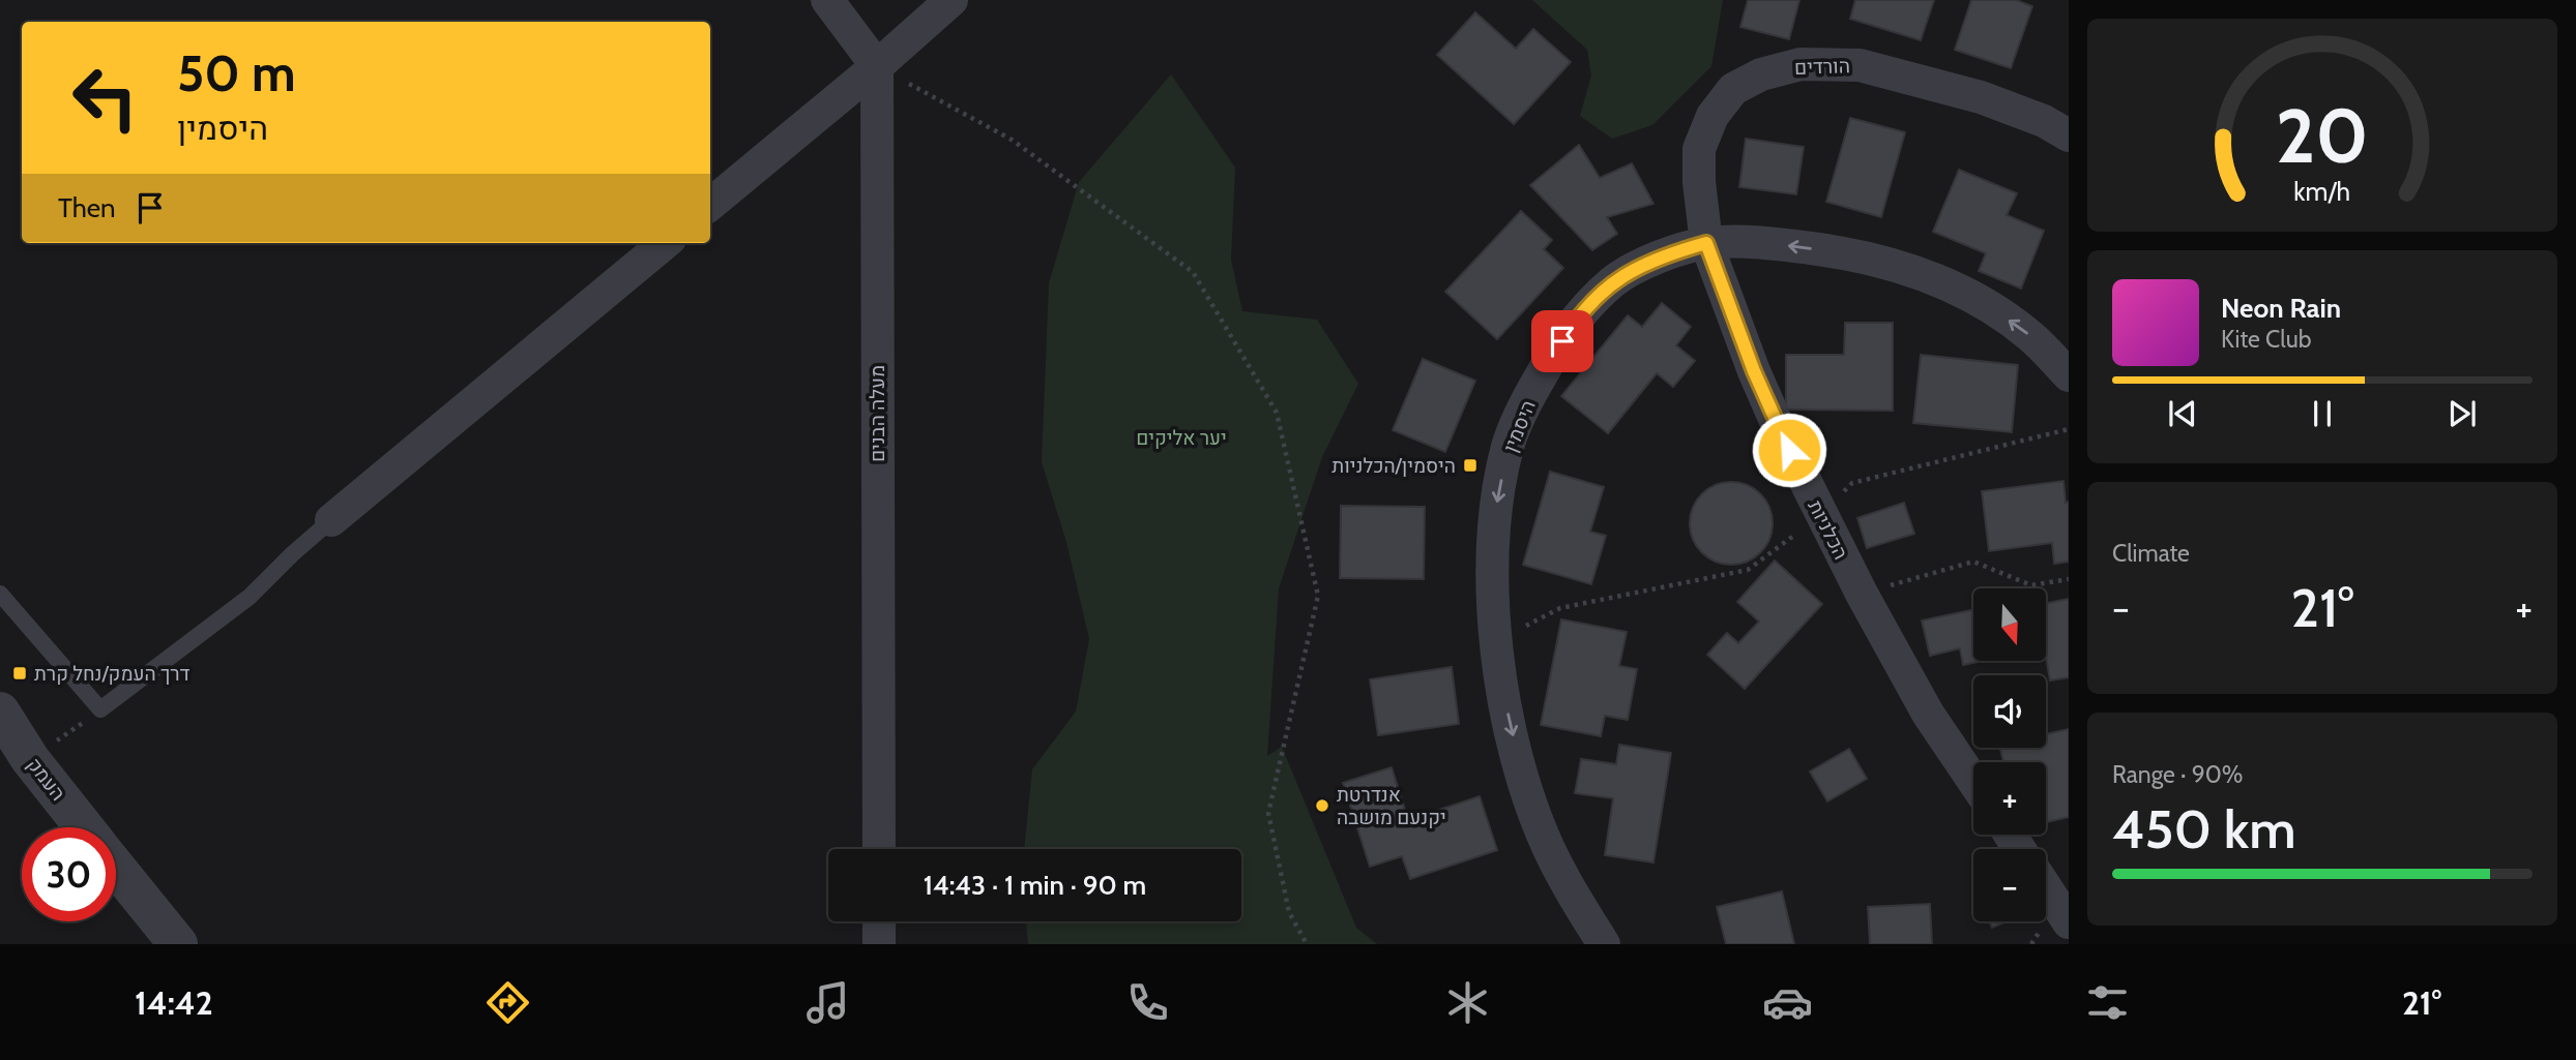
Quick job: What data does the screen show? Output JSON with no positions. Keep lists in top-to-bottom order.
{
  "streets": {
    "street": [
      "הורדים",
      "מעלה הבנים",
      "היסמין",
      "הכלניות",
      "העמק"
    ]
  },
  "crossings": [
    ["הורדים", "היסמין"],
    ["הורדים", "הכלניות"],
    ["היסמין", "הכלניות"]
  ],
  "parks": ["יער אליקים"],
  "places": {
    "transit": ["היסמין/הכלניות", "דרך העמק/נחל קרת"],
    "other": ["אנדרטת יקנעם מושבה"]
  },
  "north": "bottom",
  "page": {
    "turn": ["50 m", "היסמין"],
    "then": "Then",
    "song": ["Neon Rain", "Kite Club"],
    "tile": [
      "Climate",
      ["Range · 90%", "450 km"]
    ],
    "heat": ["−", "21°", "+"],
    "map_buttons": ["+", "−"],
    "limit": "30",
    "trip": "14:43 · 1 min · 90 m",
    "tabs": ["14:42", "21°"],
    "gauge": ["20", "km/h"]
  }
}
